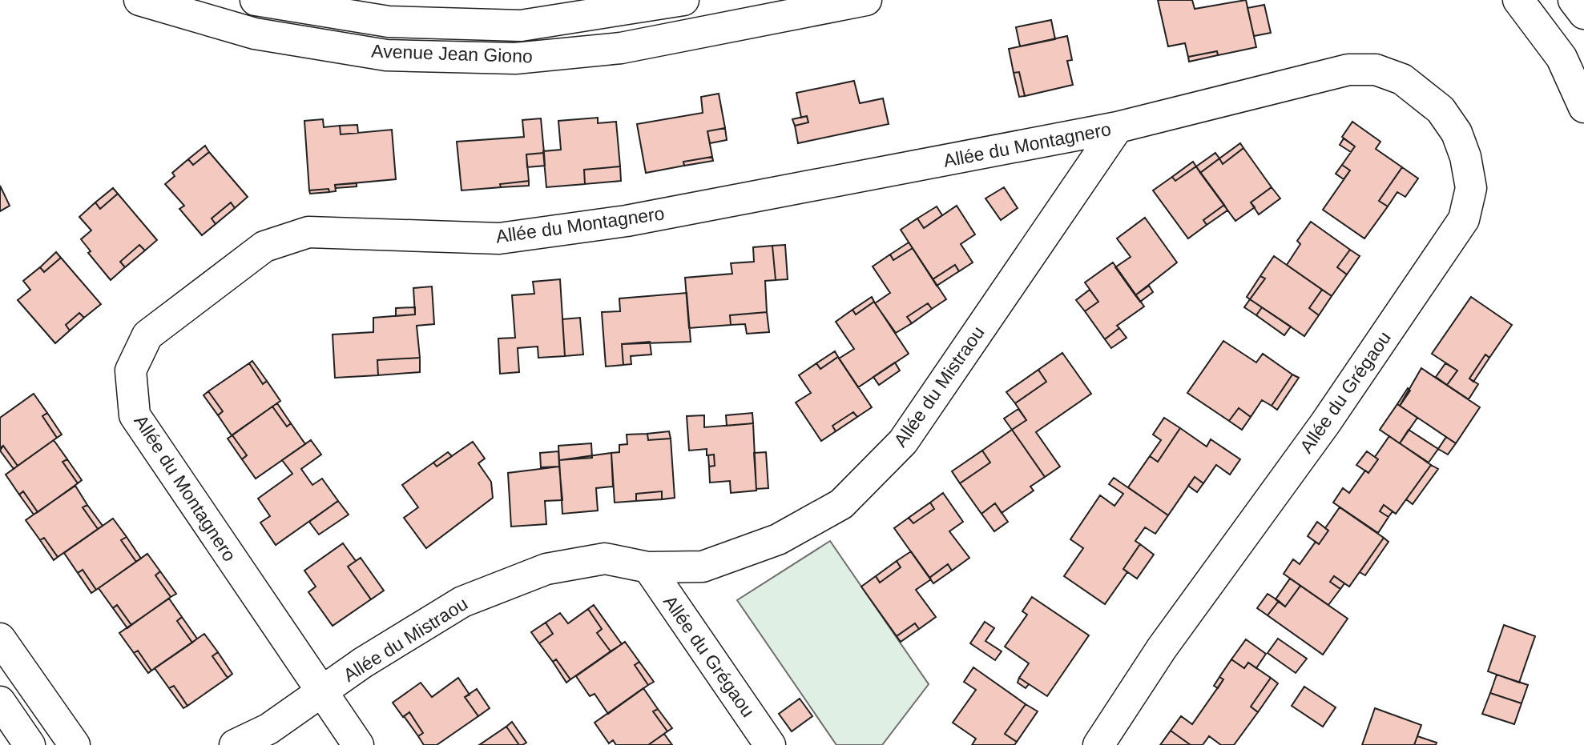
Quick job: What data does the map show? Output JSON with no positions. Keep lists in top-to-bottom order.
{
  "streets": {
    "street": [
      "Avenue Jean Giono",
      "Allée du Montagnero",
      "Allée du Mistraou",
      "Allée du Grégaou"
    ]
  },
  "crossings": [
    ["Allée du Montagnero", "Allée du Mistraou"],
    ["Allée du Montagnero", "Allée du Grégaou"],
    ["Allée du Mistraou", "Allée du Grégaou"]
  ]
}
